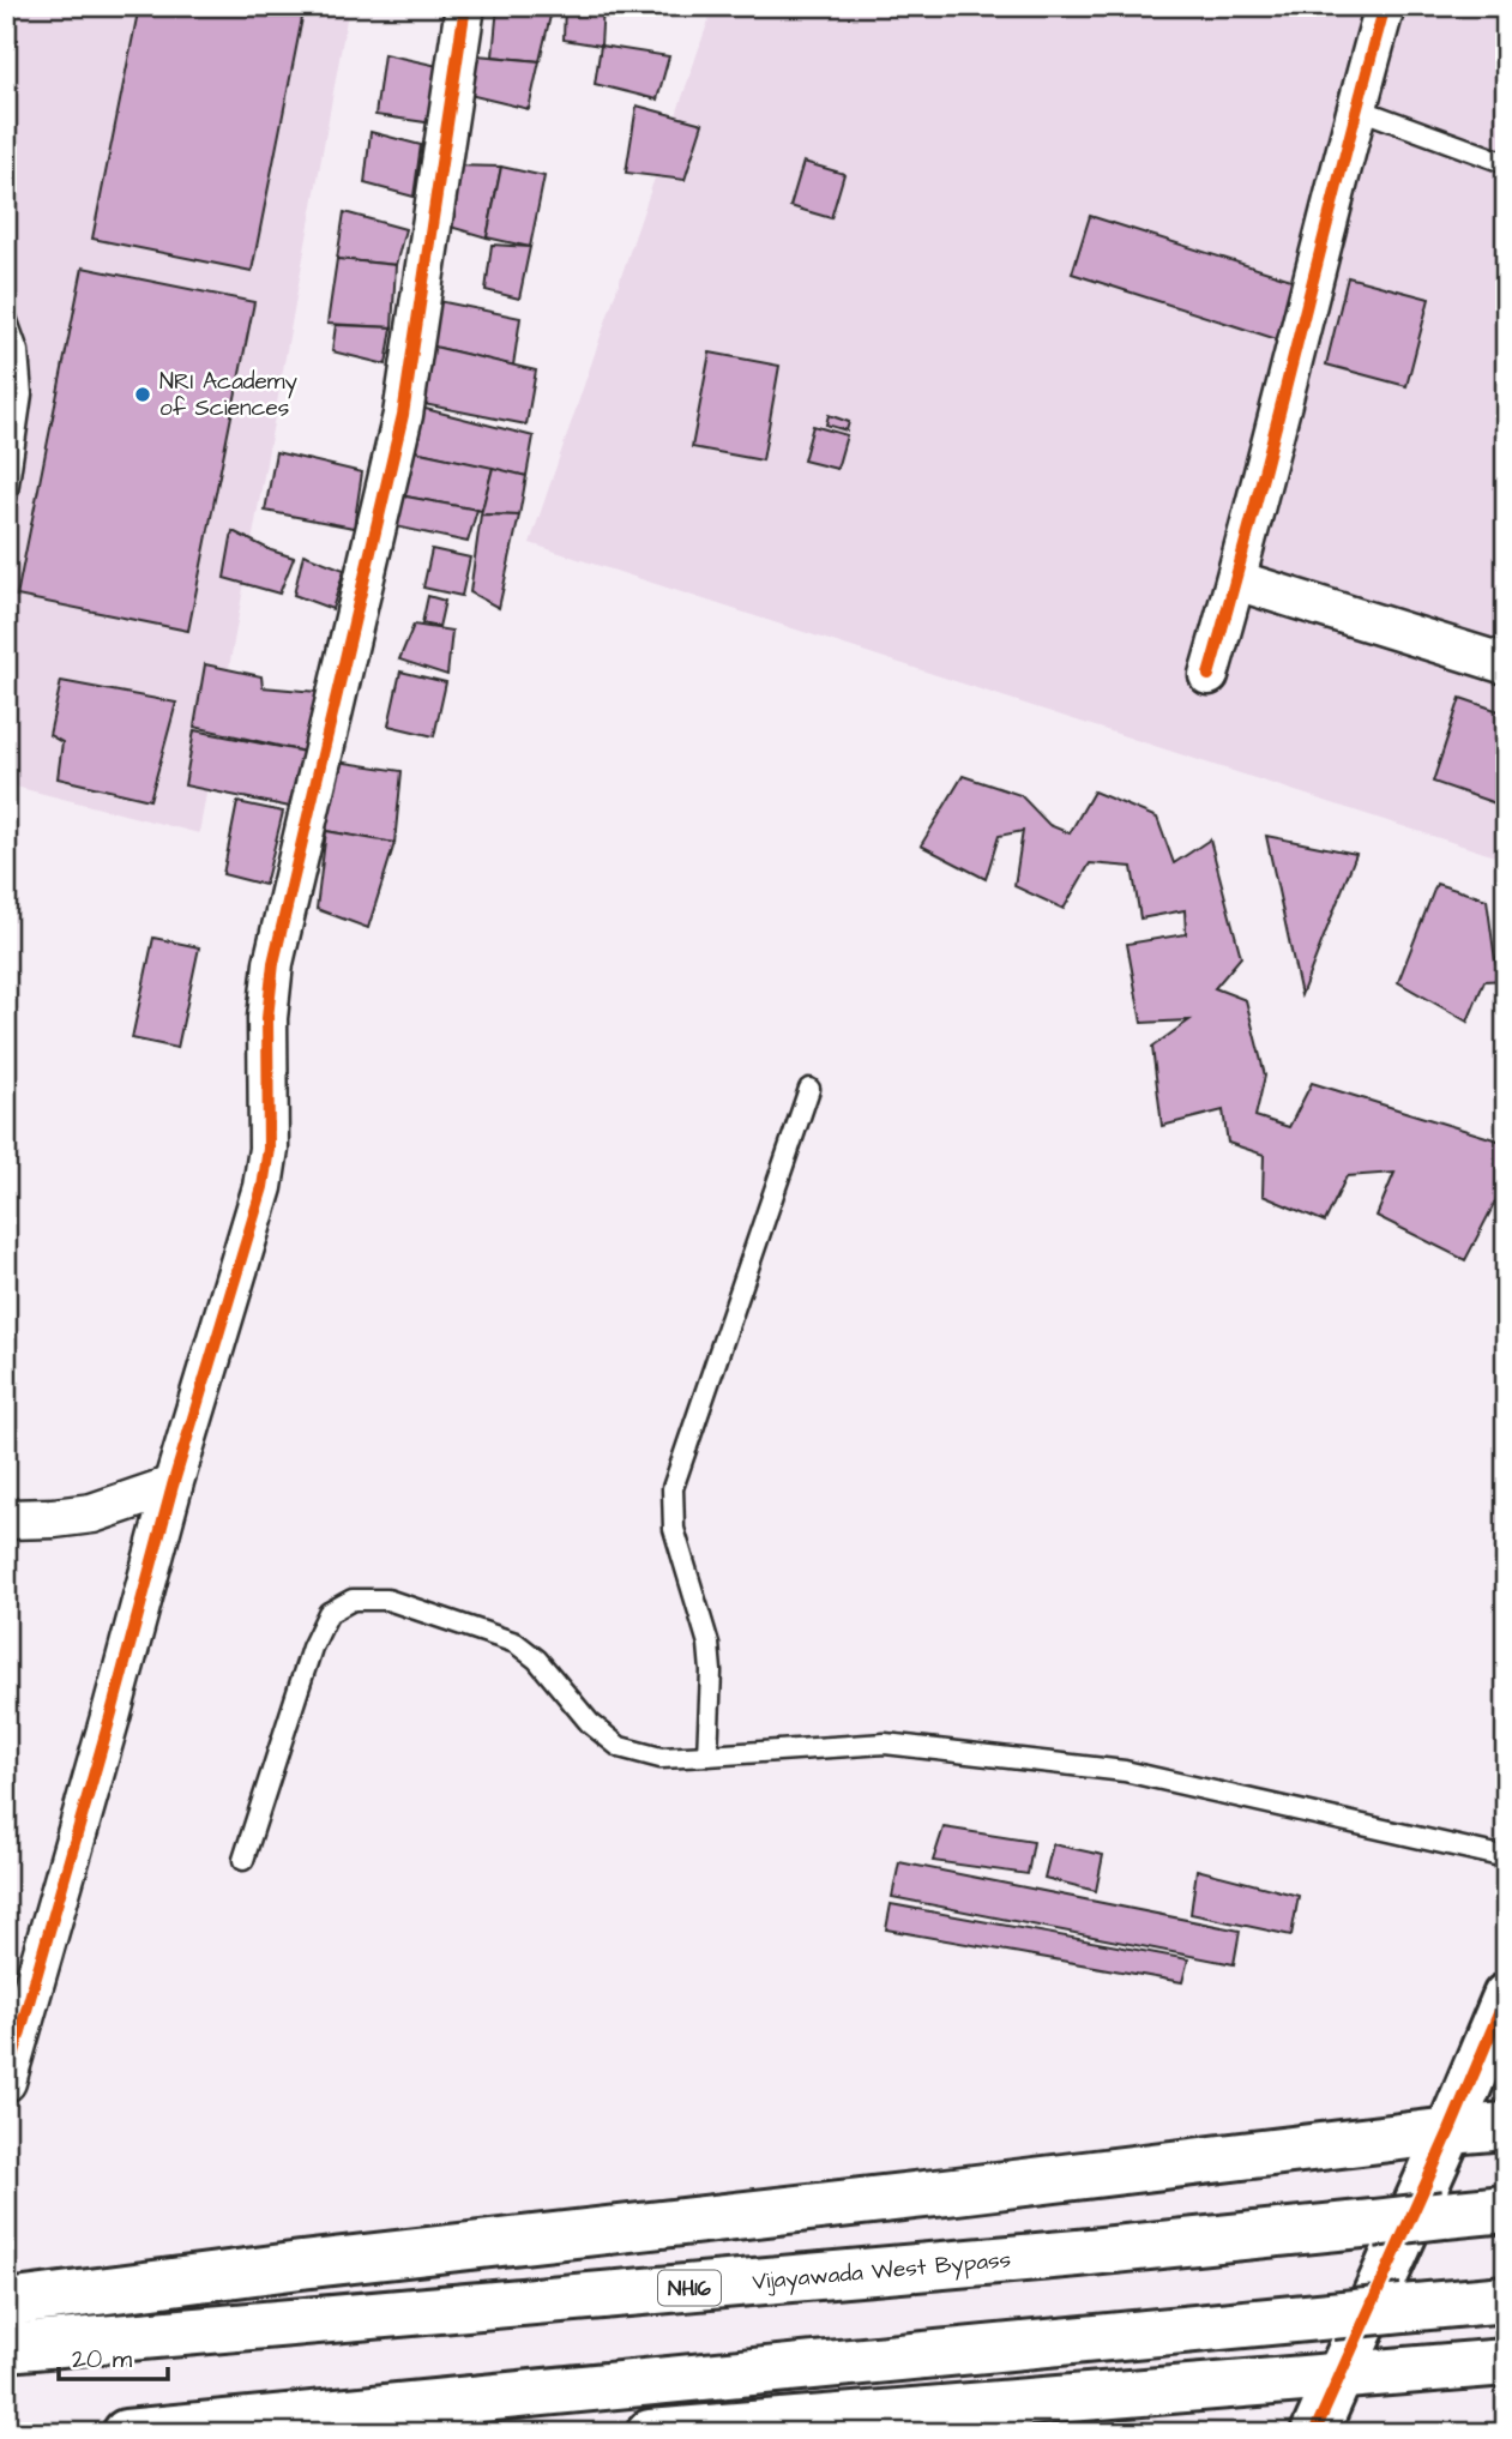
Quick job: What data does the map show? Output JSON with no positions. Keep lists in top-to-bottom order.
{
  "streets": {
    "main road": ["Vijayawada West Bypass", "NH16"]
  },
  "places": ["NRI Academy of Sciences"],
  "scale_bar": "20 m"
}
